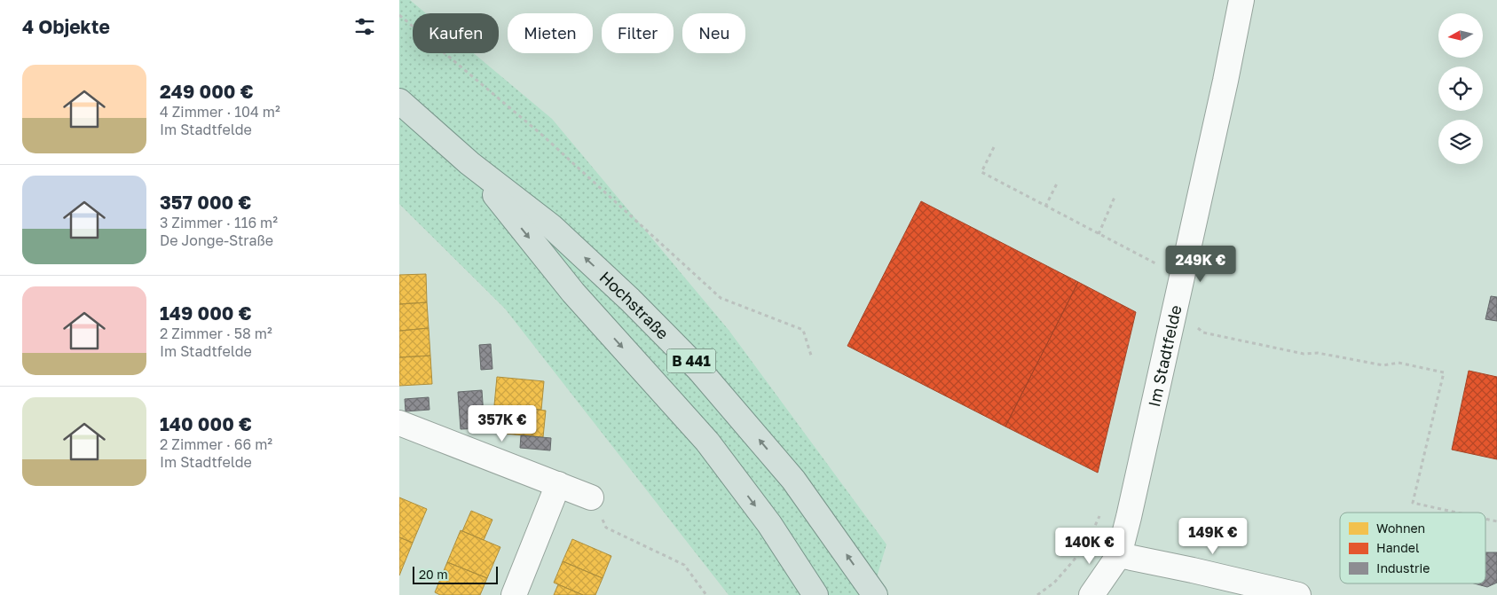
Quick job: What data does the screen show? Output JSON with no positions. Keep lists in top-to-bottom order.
{
  "streets": {
    "main road": ["Hochstraße", "B 441"],
    "street": ["Im Stadtfelde"]
  },
  "legend": ["Wohnen", "Handel", "Industrie"],
  "scale_bar": "20 m",
  "north": "left",
  "page": {
    "heading": "4 Objekte",
    "chip": [
      "Kaufen",
      "Mieten",
      "Filter",
      "Neu"
    ],
    "list": [
      {
        "name": "249 000 €",
        "note": "4 Zimmer · 104 m² · Im Stadtfelde"
      },
      {
        "name": "357 000 €",
        "note": "3 Zimmer · 116 m² · De Jonge-Straße"
      },
      {
        "name": "149 000 €",
        "note": "2 Zimmer · 58 m² · Im Stadtfelde"
      },
      {
        "name": "140 000 €",
        "note": "2 Zimmer · 66 m² · Im Stadtfelde"
      }
    ],
    "price": [
      "249K €",
      "357K €",
      "149K €",
      "140K €"
    ],
    "scale": "20 m"
  }
}
